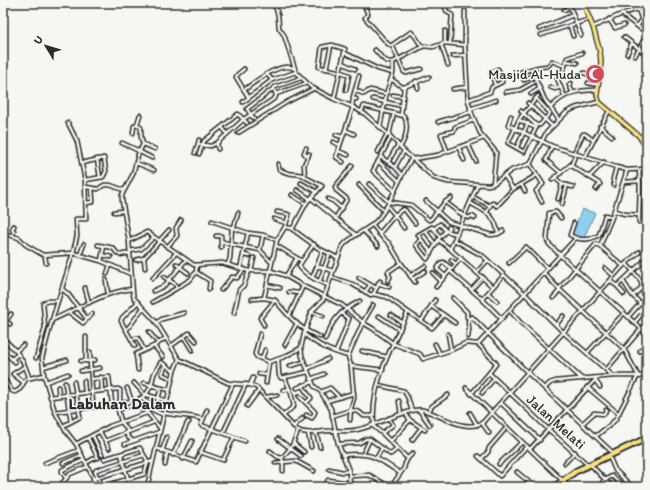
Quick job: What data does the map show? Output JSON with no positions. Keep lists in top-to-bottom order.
{
  "streets": {
    "street": ["Jalan Melati"]
  },
  "districts": ["Labuhan Dalam"],
  "places": {
    "mosque": ["Masjid Al-Huda"]
  },
  "north": "top left"
}
